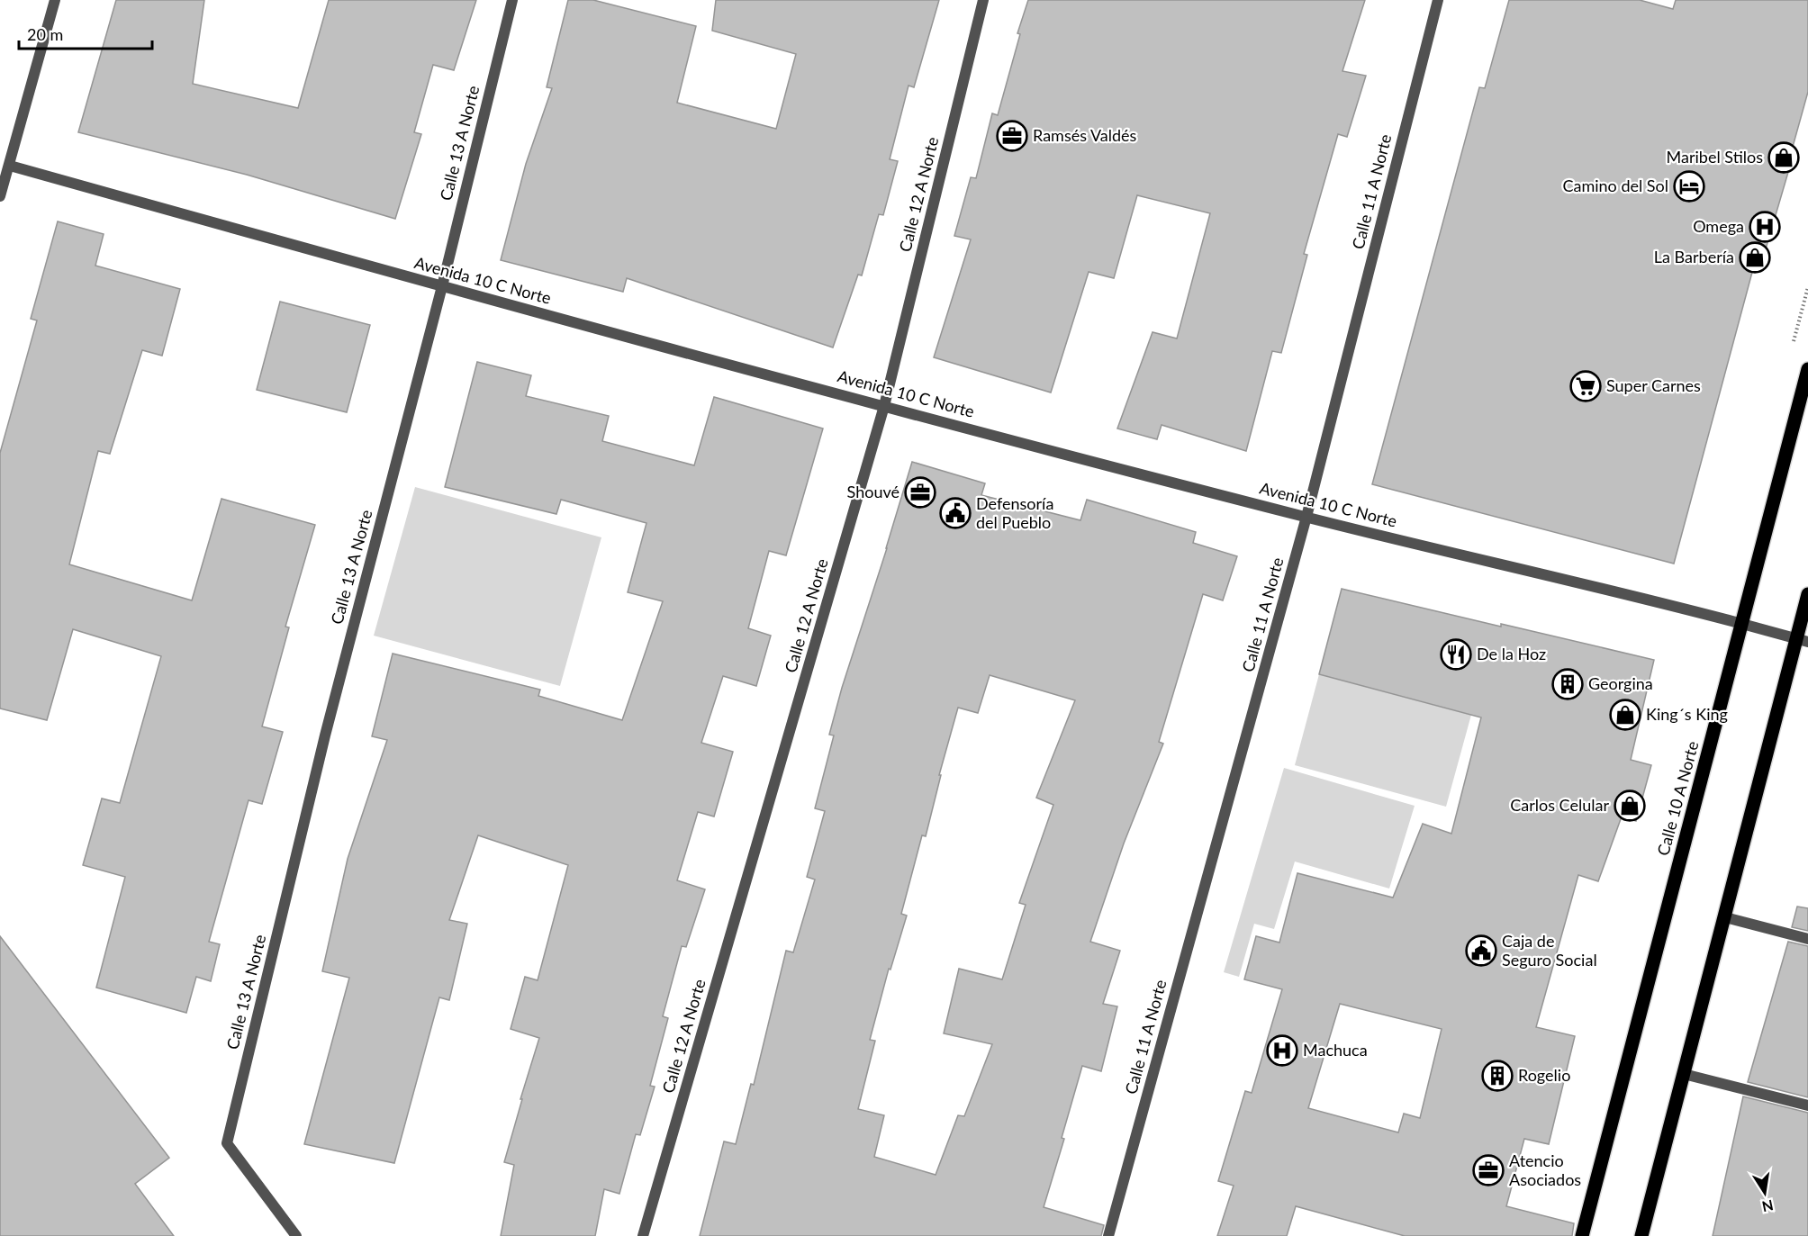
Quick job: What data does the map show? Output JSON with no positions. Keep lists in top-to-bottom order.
{
  "streets": {
    "main road": ["Calle 10 A Norte"],
    "street": [
      "Calle 13 A Norte",
      "Calle 11 A Norte",
      "Calle 12 A Norte",
      "Avenida 10 C Norte"
    ]
  },
  "crossings": [
    ["Calle 13 A Norte", "Avenida 10 C Norte"],
    ["Calle 11 A Norte", "Avenida 10 C Norte"],
    ["Calle 12 A Norte", "Avenida 10 C Norte"],
    ["Avenida 10 C Norte", "Calle 10 A Norte"]
  ],
  "places": {
    "office": ["Ramsés Valdés", "Shouvé", "Atencio Asociados"],
    "shop": [
      "Maribel Stilos",
      "La Barbería",
      "King´s King",
      "Carlos Celular"
    ],
    "hotel": ["Camino del Sol"],
    "hospital": ["Omega", "Machuca"],
    "supermarket": ["Super Carnes"],
    "public building": ["Defensoría del Pueblo", "Caja de Seguro Social"],
    "restaurant": ["De la Hoz"],
    "building": ["Georgina", "Rogelio"]
  },
  "scale_bar": "20 m",
  "north": "bottom"
}
